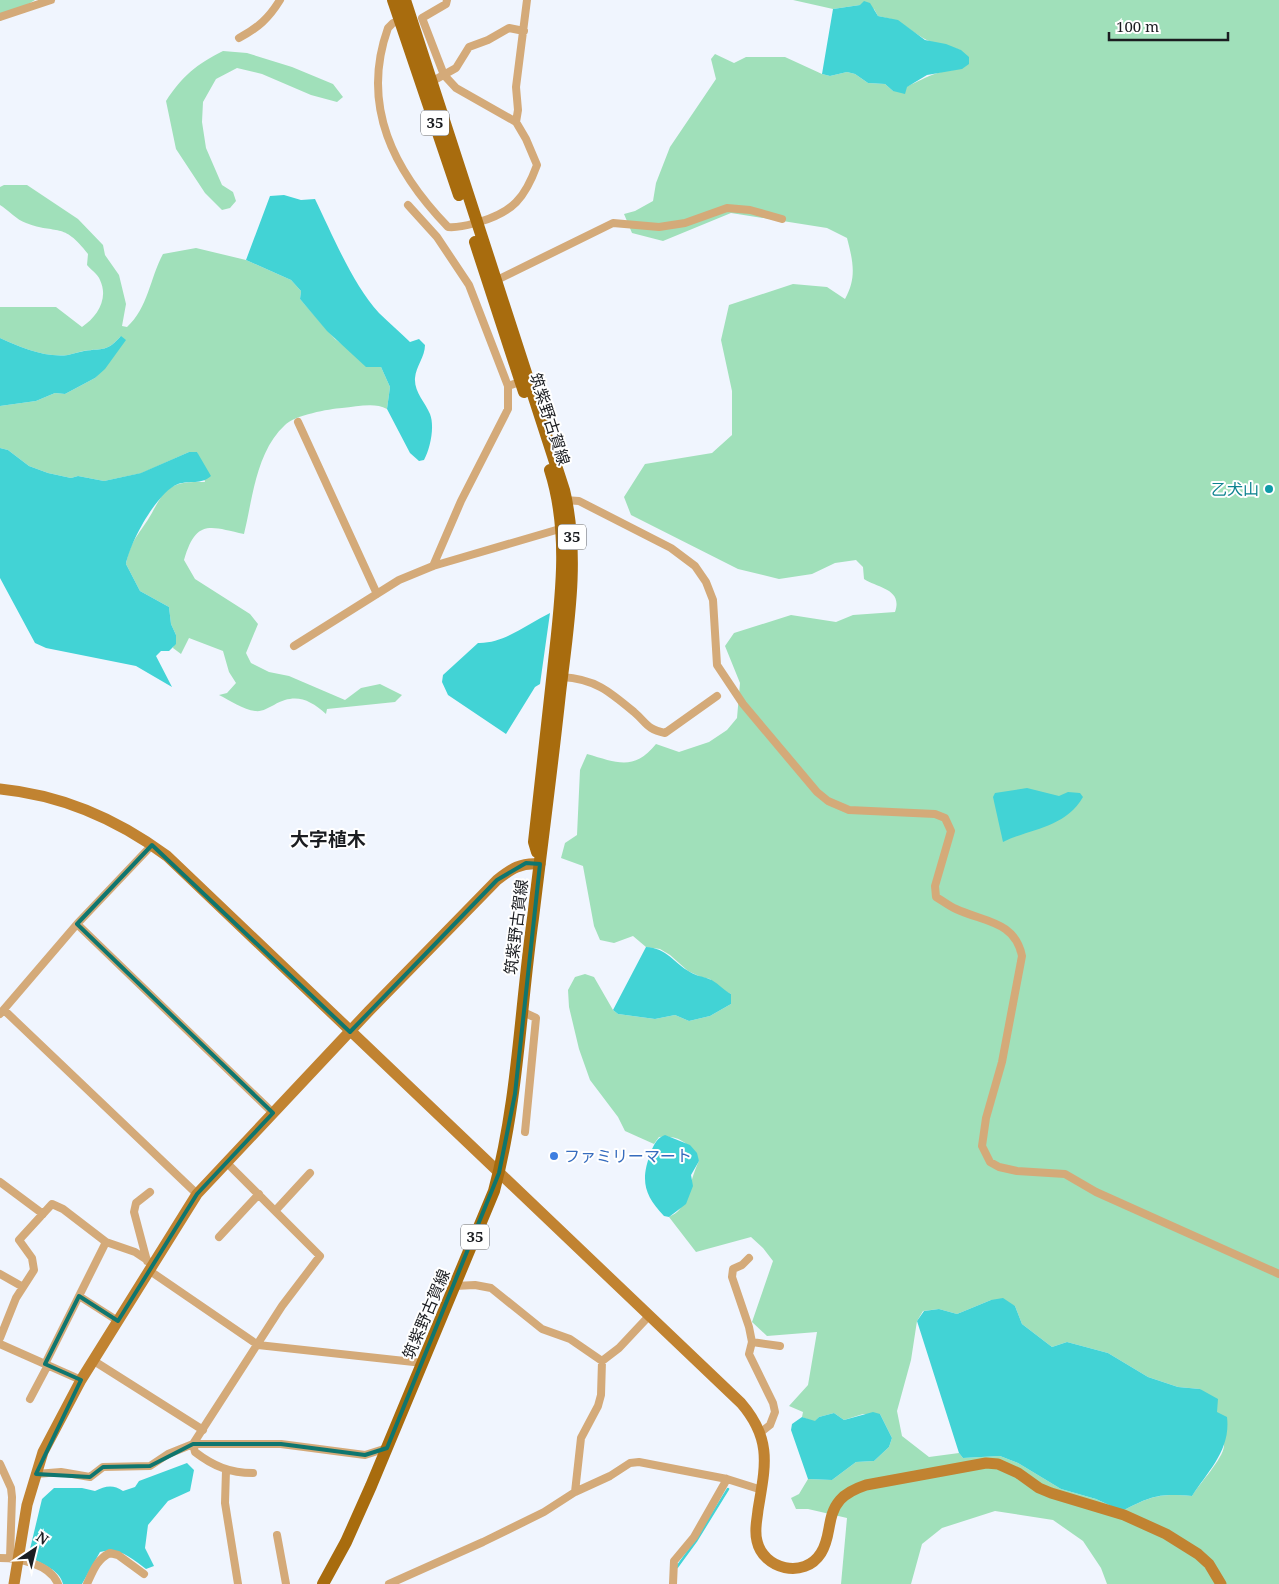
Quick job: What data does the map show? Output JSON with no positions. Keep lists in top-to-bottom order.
{
  "streets": {
    "main road": ["35", "筑紫野古賀線"]
  },
  "districts": ["大字植木"],
  "places": ["乙犬山", "ファミリーマート"],
  "scale_bar": "100 m",
  "north": "top right"
}
